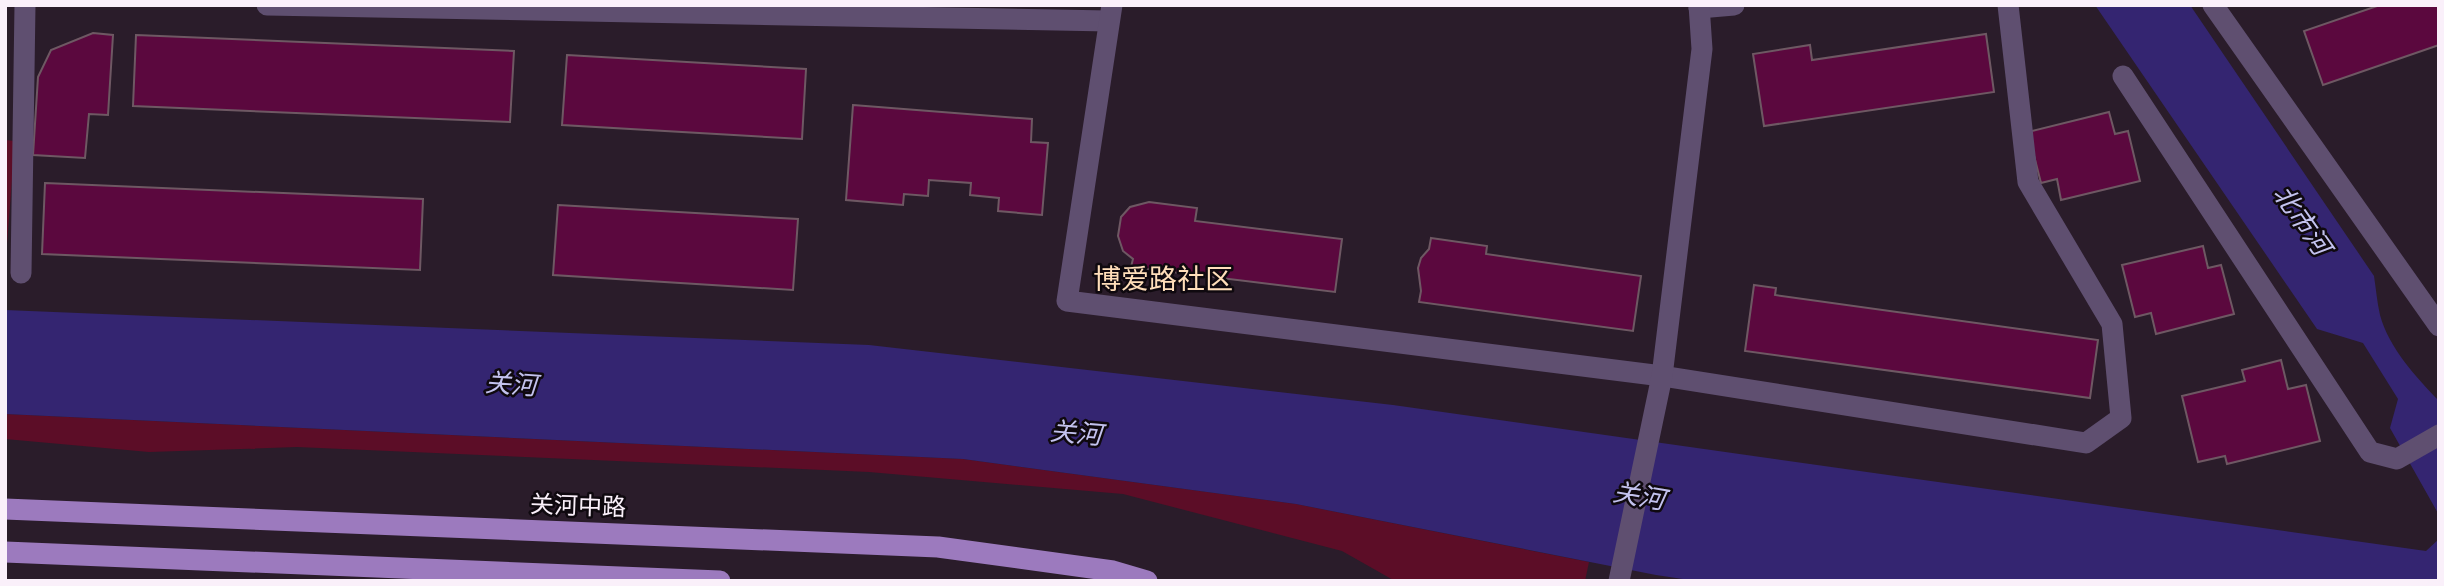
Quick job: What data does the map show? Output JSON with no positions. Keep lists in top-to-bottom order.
{
  "streets": {
    "main road": ["关河中路"]
  },
  "districts": ["博爱路社区"],
  "water": ["北市河", "关河"]
}
